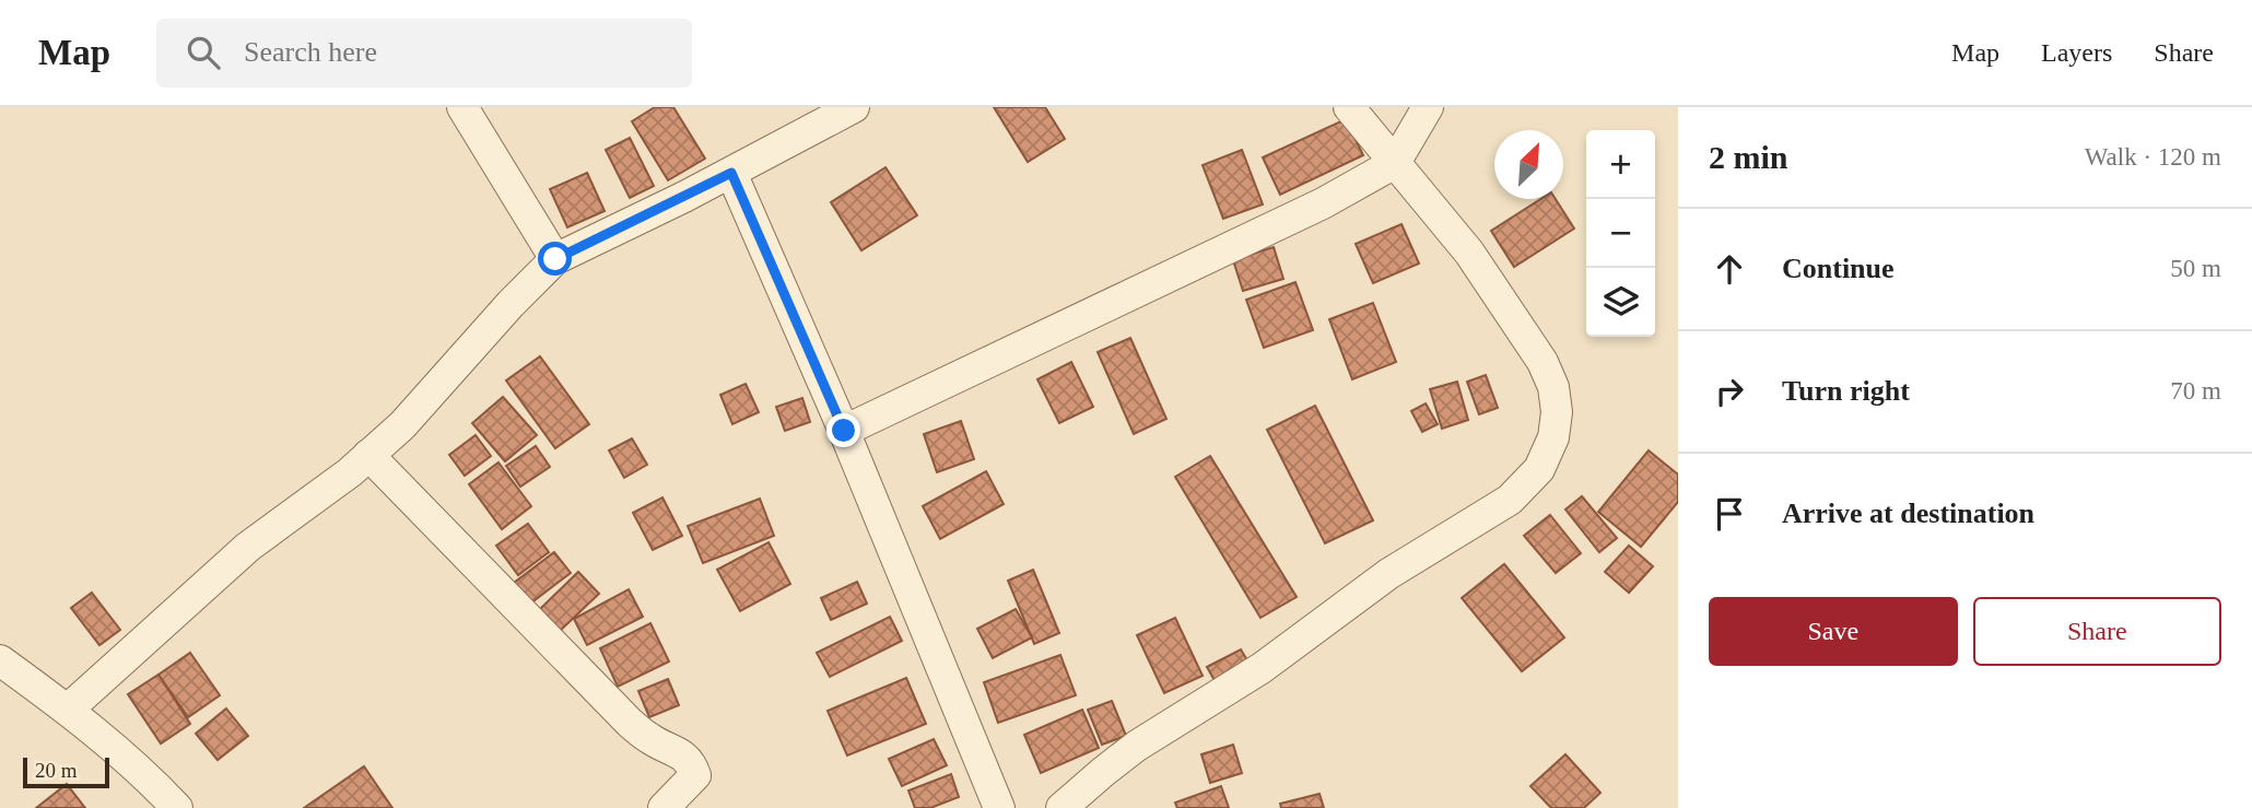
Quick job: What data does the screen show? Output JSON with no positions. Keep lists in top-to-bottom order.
{
  "scale_bar": "20 m",
  "north": "top right",
  "page": {
    "header": "Map",
    "search": "Search here",
    "nav": ["Map", "Layers", "Share"],
    "heading": ["2 min", "Walk · 120 m"],
    "map_buttons": ["+", "−"],
    "list": [
      ["Continue", "50 m"],
      ["Turn right", "70 m"],
      "Arrive at destination"
    ],
    "buttons": ["Save", "Share"],
    "scale": "20 m"
  }
}
